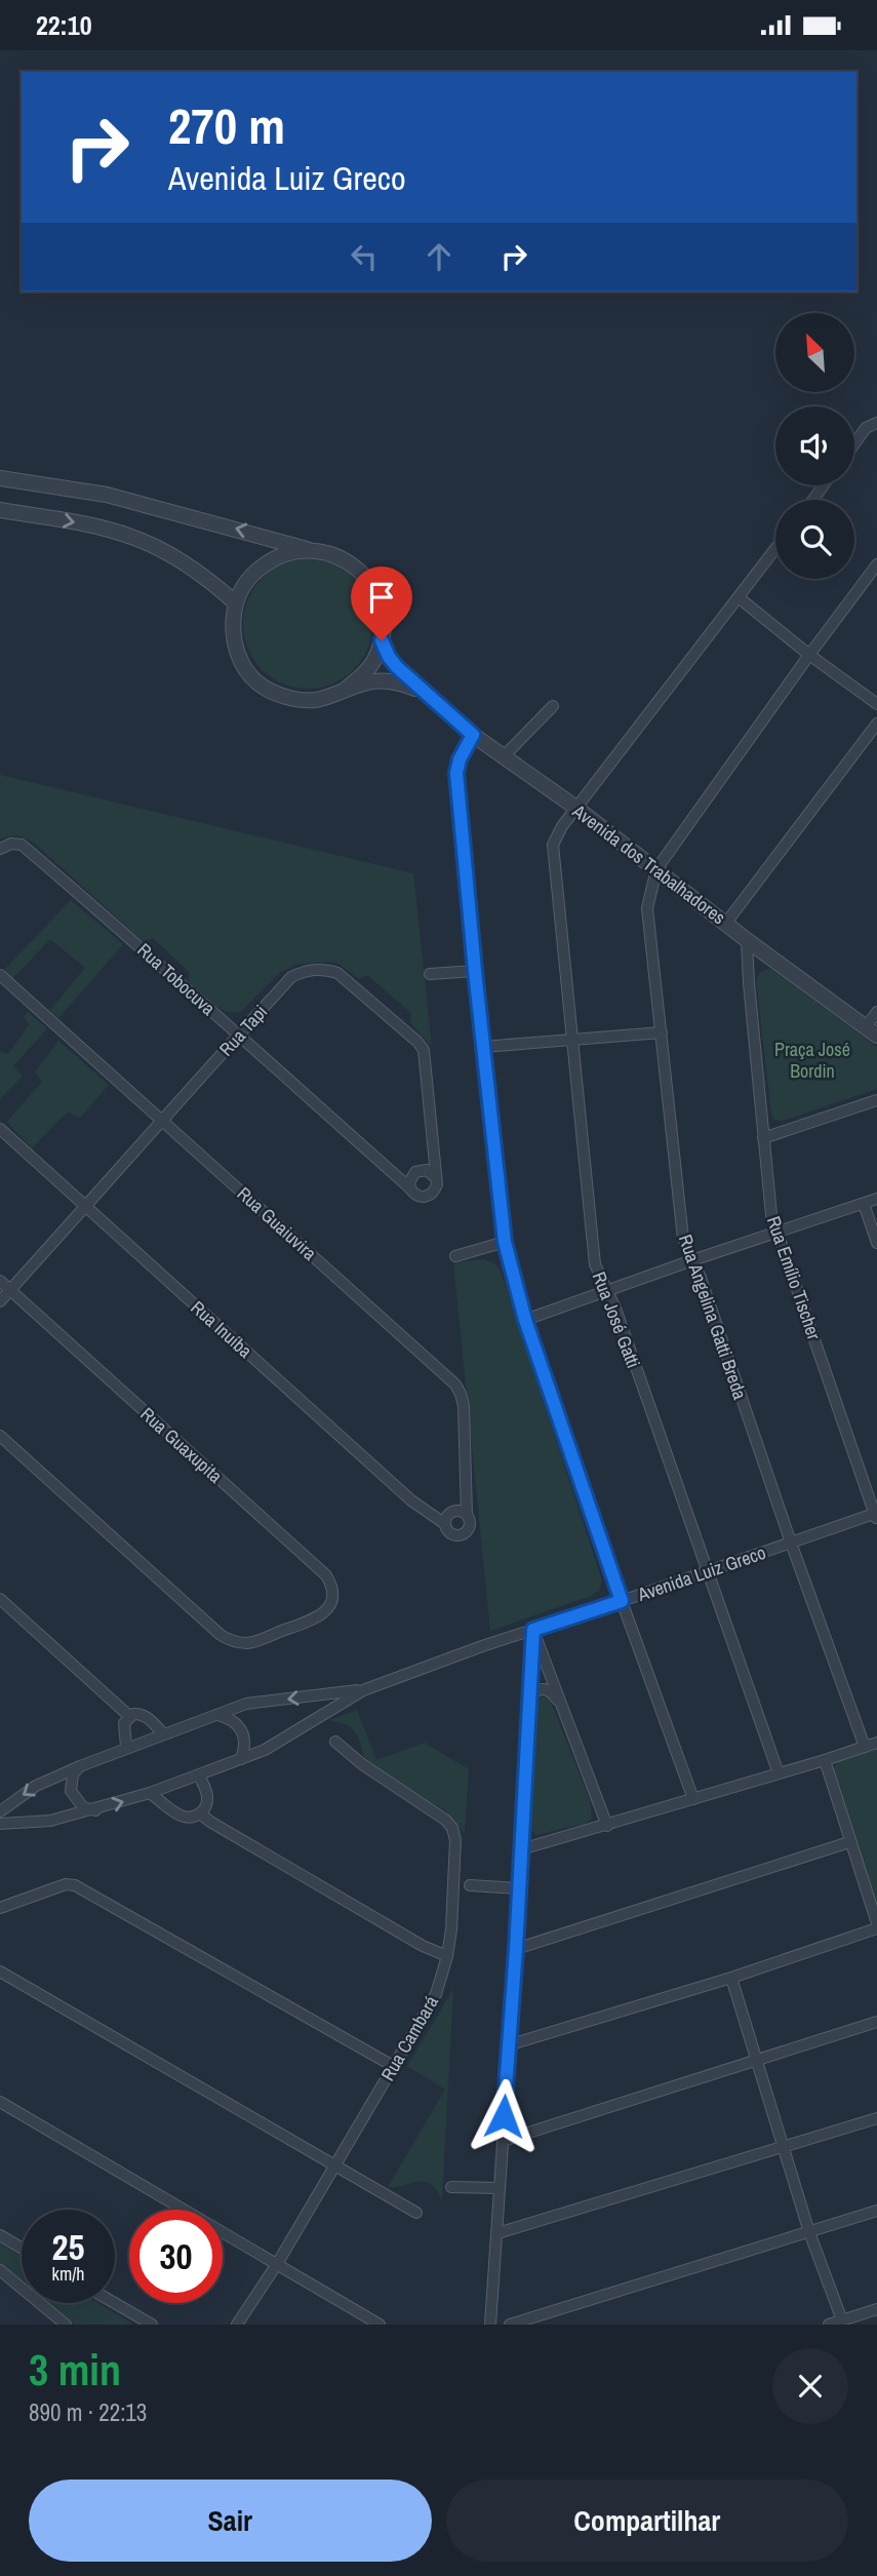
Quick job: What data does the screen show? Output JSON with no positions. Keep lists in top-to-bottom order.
{
  "streets": {
    "street": [
      "Avenida dos Trabalhadores",
      "Rua Tobocuva",
      "Rua Tapi",
      "Rua Guaiuvira",
      "Rua Emílio Tischer",
      "Rua Angelina Gatti Breda",
      "Rua José Gatti",
      "Rua Inuíba",
      "Rua Guaxupita",
      "Avenida Luiz Greco",
      "Rua Cambará"
    ]
  },
  "crossings": [
    ["Avenida dos Trabalhadores", "Rua Emílio Tischer"],
    ["Avenida dos Trabalhadores", "Rua Angelina Gatti Breda"],
    ["Avenida dos Trabalhadores", "Rua José Gatti"],
    ["Rua Tobocuva", "Rua Tapi"],
    ["Rua Tapi", "Rua Guaiuvira"],
    ["Rua Tapi", "Rua Inuíba"],
    ["Rua Tapi", "Rua Guaxupita"],
    ["Rua Guaiuvira", "Rua Inuíba"],
    ["Rua Emílio Tischer", "Avenida Luiz Greco"],
    ["Rua Angelina Gatti Breda", "Avenida Luiz Greco"],
    ["Rua José Gatti", "Avenida Luiz Greco"]
  ],
  "parks": ["Praça José Bordin"],
  "north": "top left",
  "page": {
    "status": "22:10",
    "turn": ["270 m", "Avenida Luiz Greco"],
    "speed": "25 km/h",
    "limit": "30",
    "heading": ["3 min", "890 m · 22:13"],
    "buttons": ["Sair", "Compartilhar"]
  }
}
